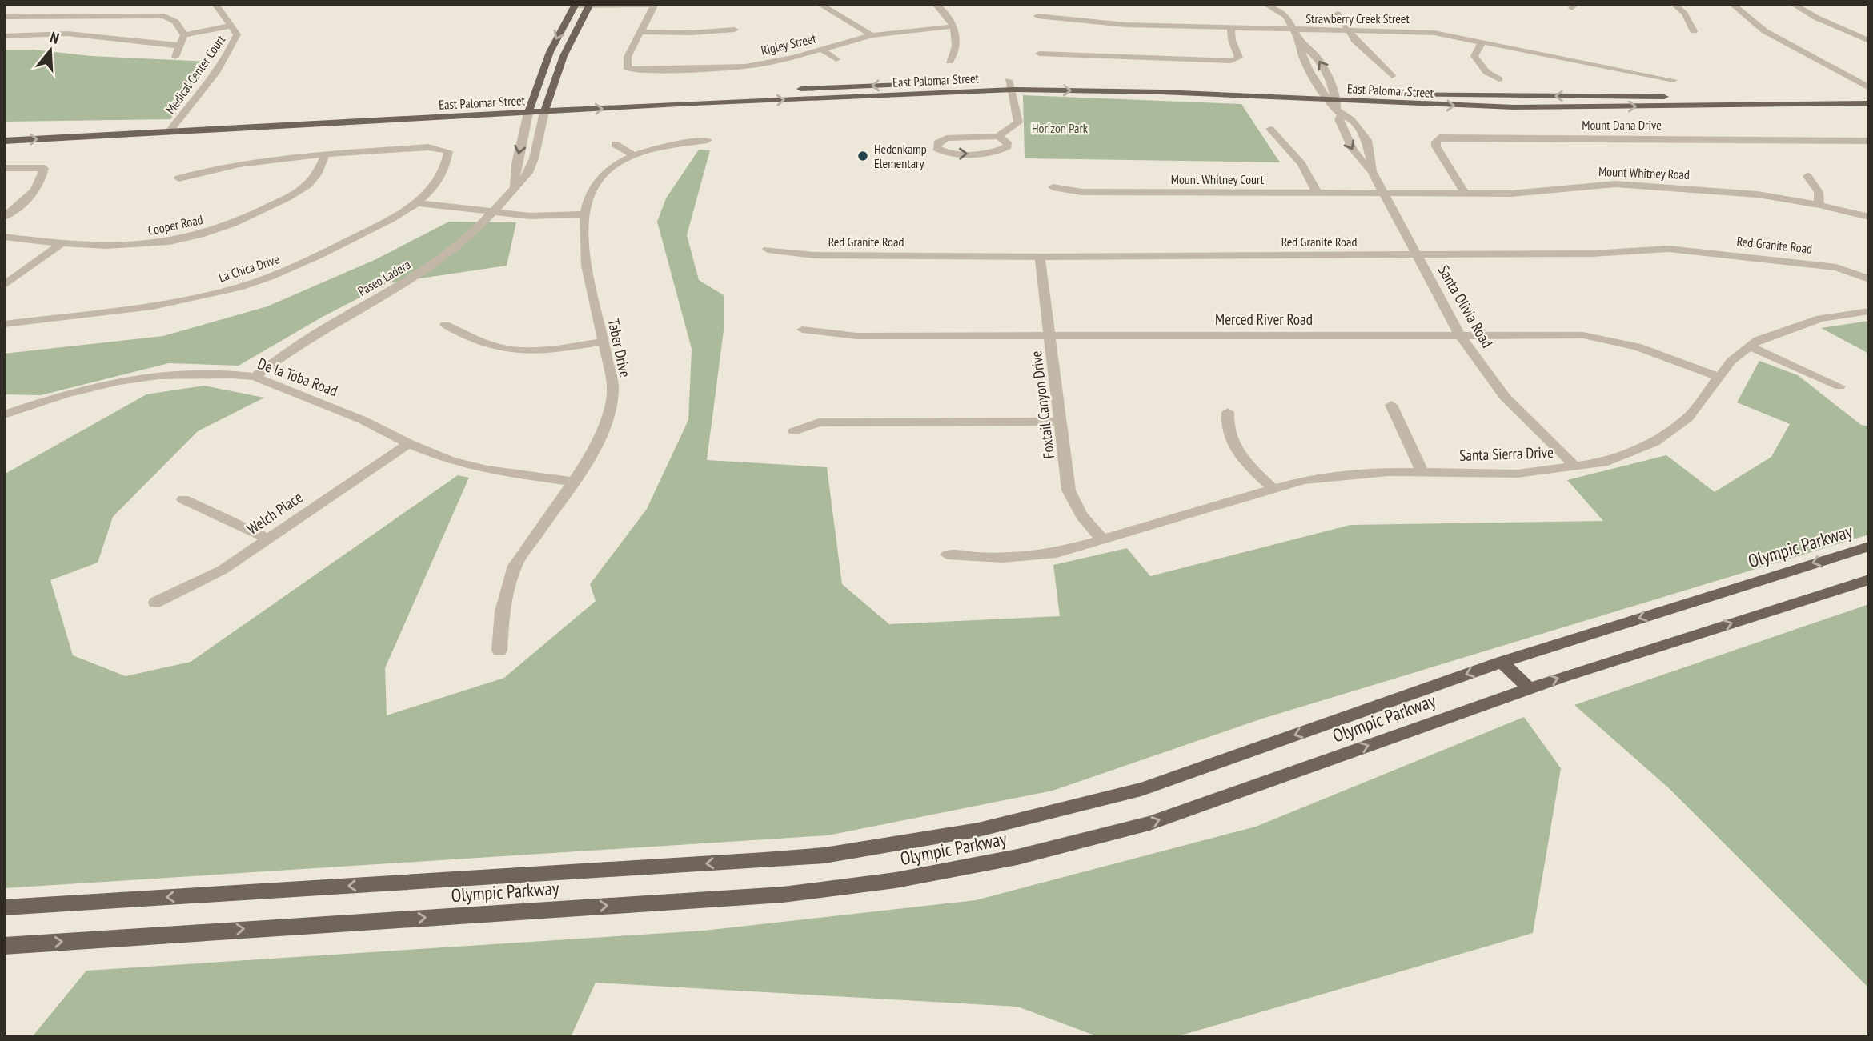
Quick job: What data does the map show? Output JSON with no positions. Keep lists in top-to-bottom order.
{
  "streets": {
    "main road": ["East Palomar Street", "Paseo Ladera", "Olympic Parkway"],
    "street": [
      "Strawberry Creek Street",
      "Rigley Street",
      "Medical Center Court",
      "Mount Dana Drive",
      "Mount Whitney Road",
      "Mount Whitney Court",
      "Cooper Road",
      "Red Granite Road",
      "La Chica Drive",
      "Santa Olivia Road",
      "Merced River Road",
      "Taber Drive",
      "De la Toba Road",
      "Foxtail Canyon Drive",
      "Santa Sierra Drive",
      "Welch Place"
    ]
  },
  "crossings": [
    ["Strawberry Creek Street", "Santa Olivia Road"],
    ["Medical Center Court", "East Palomar Street"],
    ["East Palomar Street", "Paseo Ladera"],
    ["East Palomar Street", "Santa Olivia Road"],
    ["Mount Dana Drive", "Mount Whitney Road"],
    ["Mount Whitney Road", "Mount Whitney Court"],
    ["Mount Whitney Road", "Santa Olivia Road"],
    ["Mount Whitney Court", "Santa Olivia Road"],
    ["Cooper Road", "La Chica Drive"],
    ["Red Granite Road", "Santa Olivia Road"],
    ["Red Granite Road", "Foxtail Canyon Drive"],
    ["Paseo Ladera", "De la Toba Road"],
    ["Santa Olivia Road", "Merced River Road"],
    ["Santa Olivia Road", "Santa Sierra Drive"],
    ["Merced River Road", "Foxtail Canyon Drive"],
    ["Merced River Road", "Santa Sierra Drive"],
    ["Taber Drive", "De la Toba Road"],
    ["De la Toba Road", "Welch Place"],
    ["Foxtail Canyon Drive", "Santa Sierra Drive"]
  ],
  "parks": ["Horizon Park"],
  "places": ["Hedenkamp Elementary"],
  "north": "top"
}
